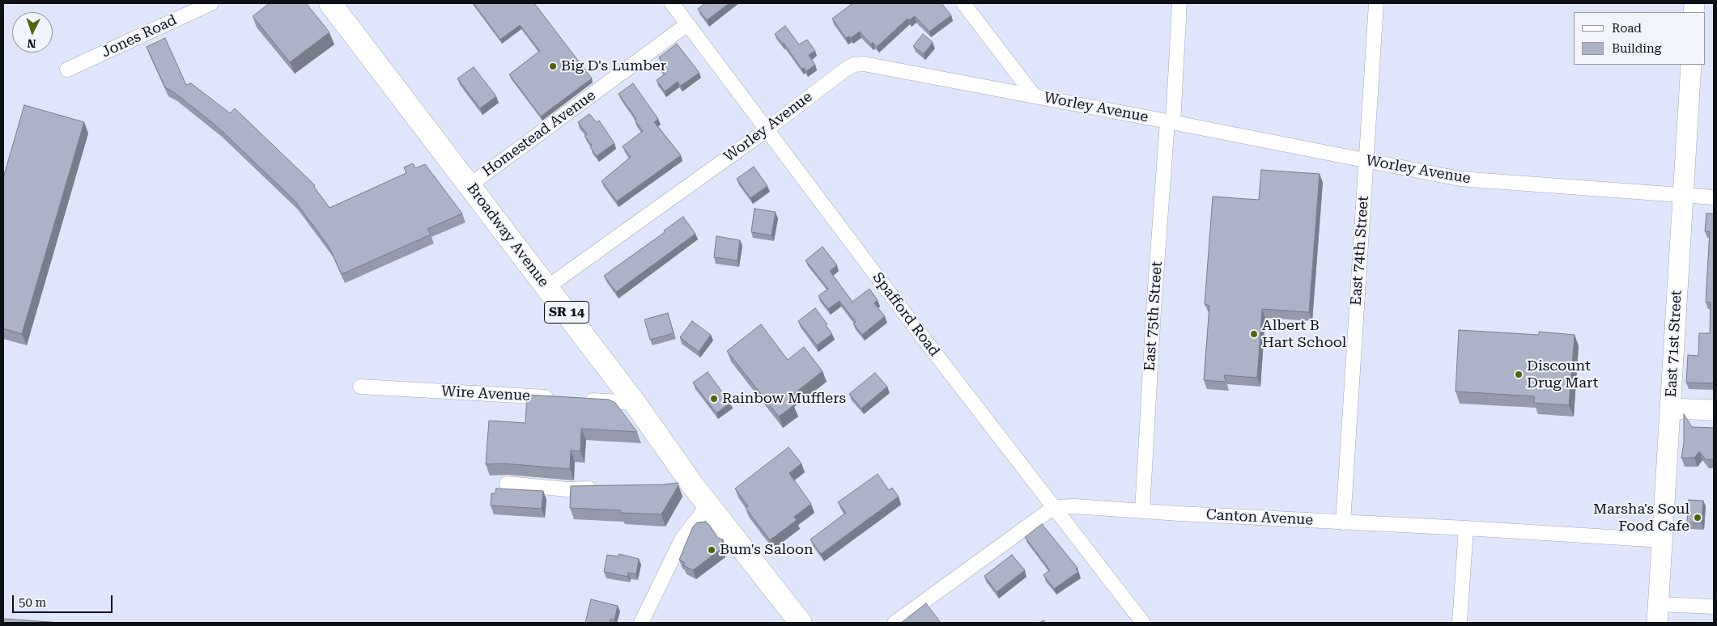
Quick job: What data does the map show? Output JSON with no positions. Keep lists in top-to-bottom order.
{
  "streets": {
    "main road": ["Broadway Avenue", "SR 14", "East 71st Street"],
    "street": [
      "Jones Road",
      "Worley Avenue",
      "Homestead Avenue",
      "East 74th Street",
      "Spafford Road",
      "East 75th Street",
      "Wire Avenue",
      "Canton Avenue"
    ]
  },
  "crossings": [
    ["Worley Avenue", "Broadway Avenue"],
    ["Worley Avenue", "East 74th Street"],
    ["Worley Avenue", "Spafford Road"],
    ["Worley Avenue", "East 75th Street"],
    ["Worley Avenue", "East 71st Street"],
    ["Homestead Avenue", "Broadway Avenue"],
    ["Homestead Avenue", "Spafford Road"],
    ["East 74th Street", "Canton Avenue"],
    ["Spafford Road", "Canton Avenue"],
    ["East 75th Street", "Canton Avenue"],
    ["East 71st Street", "Canton Avenue"]
  ],
  "places": [
    "Big D's Lumber",
    "Albert B Hart School",
    "Discount Drug Mart",
    "Rainbow Mufflers",
    "Marsha's Soul Food Cafe",
    "Bum's Saloon"
  ],
  "legend": ["Road", "Building"],
  "scale_bar": "50 m",
  "north": "bottom"
}
